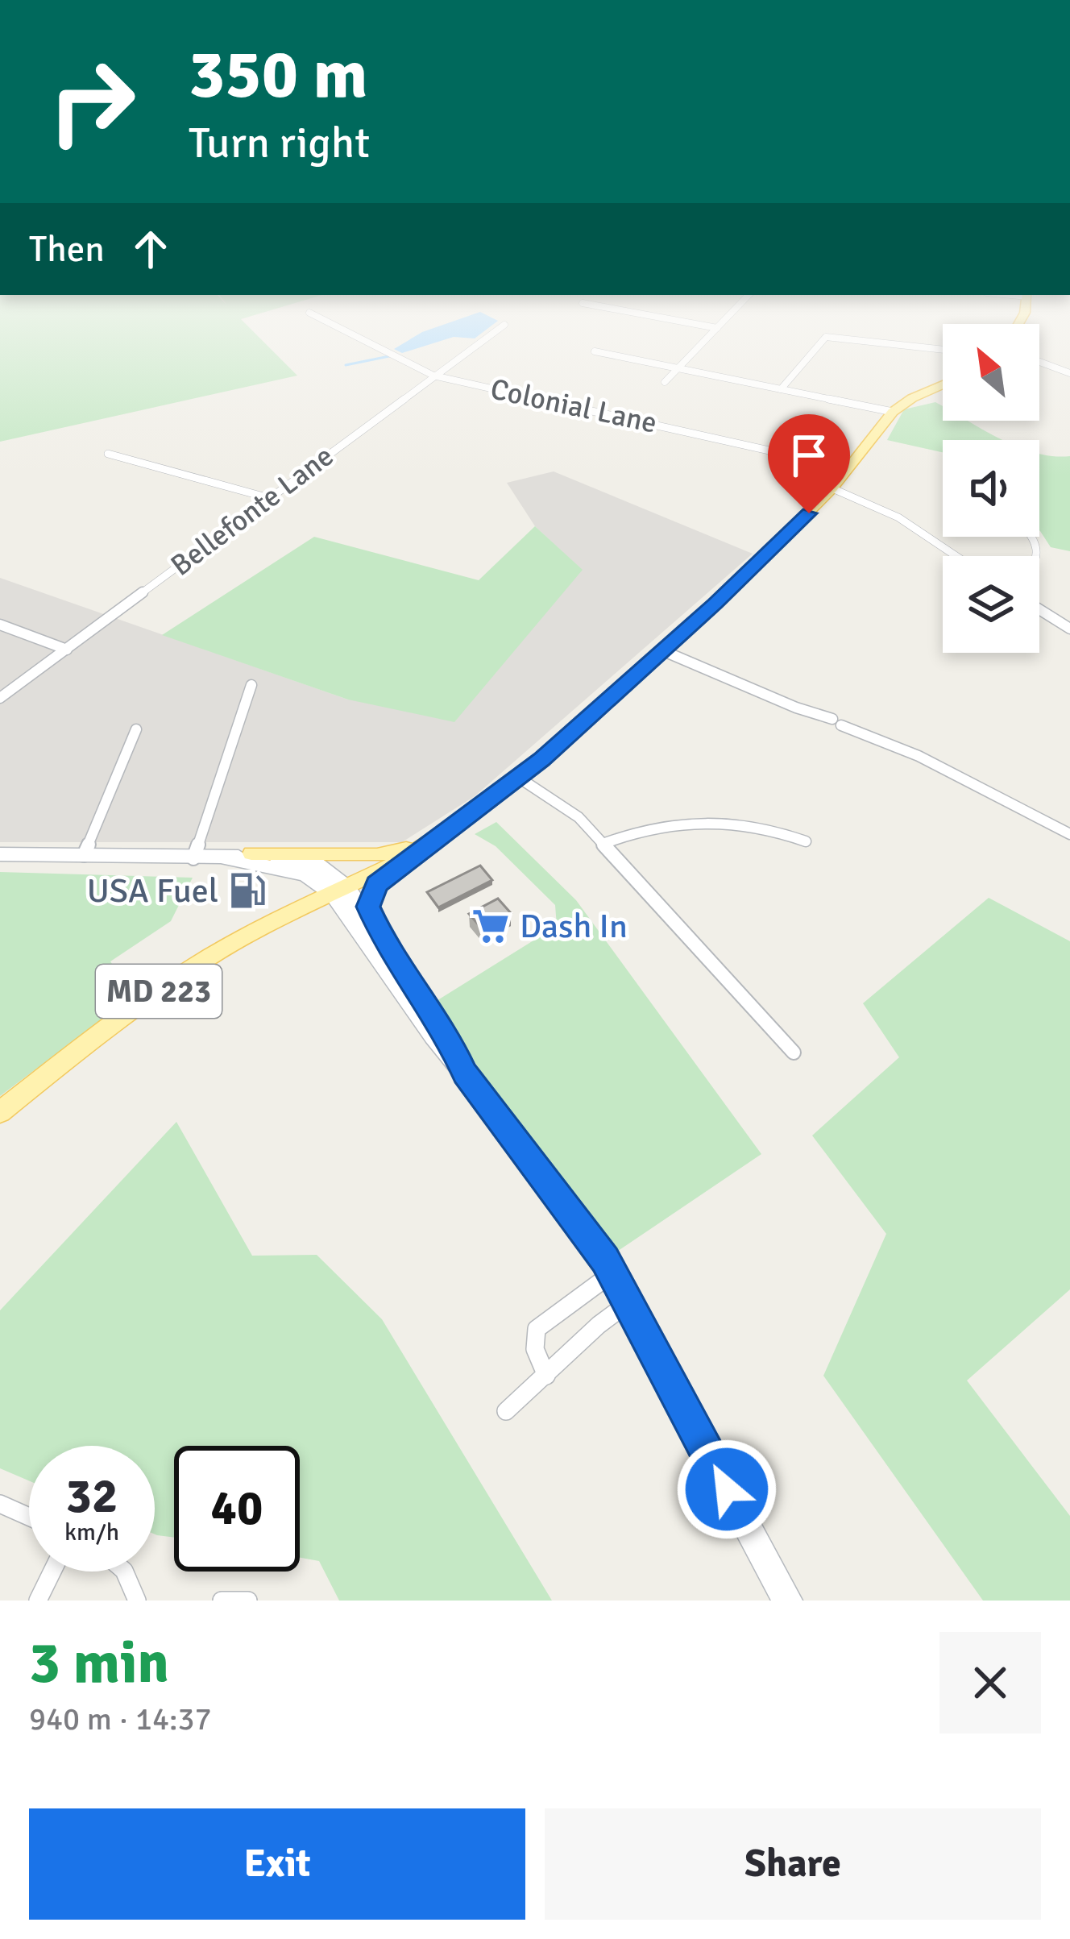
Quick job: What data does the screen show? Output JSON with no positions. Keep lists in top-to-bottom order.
{
  "streets": {
    "main road": ["MD 223"],
    "street": ["Colonial Lane", "Bellefonte Lane"]
  },
  "crossings": [
    ["Colonial Lane", "Bellefonte Lane"],
    ["Colonial Lane", "MD 223"]
  ],
  "places": {
    "fuel station": ["USA Fuel"],
    "supermarket": ["Dash In"]
  },
  "north": "top left",
  "page": {
    "turn": ["350 m", "Turn right"],
    "then": "Then",
    "speed": "32 km/h",
    "limit": "40",
    "heading": ["3 min", "940 m · 14:37"],
    "buttons": ["Exit", "Share"]
  }
}
